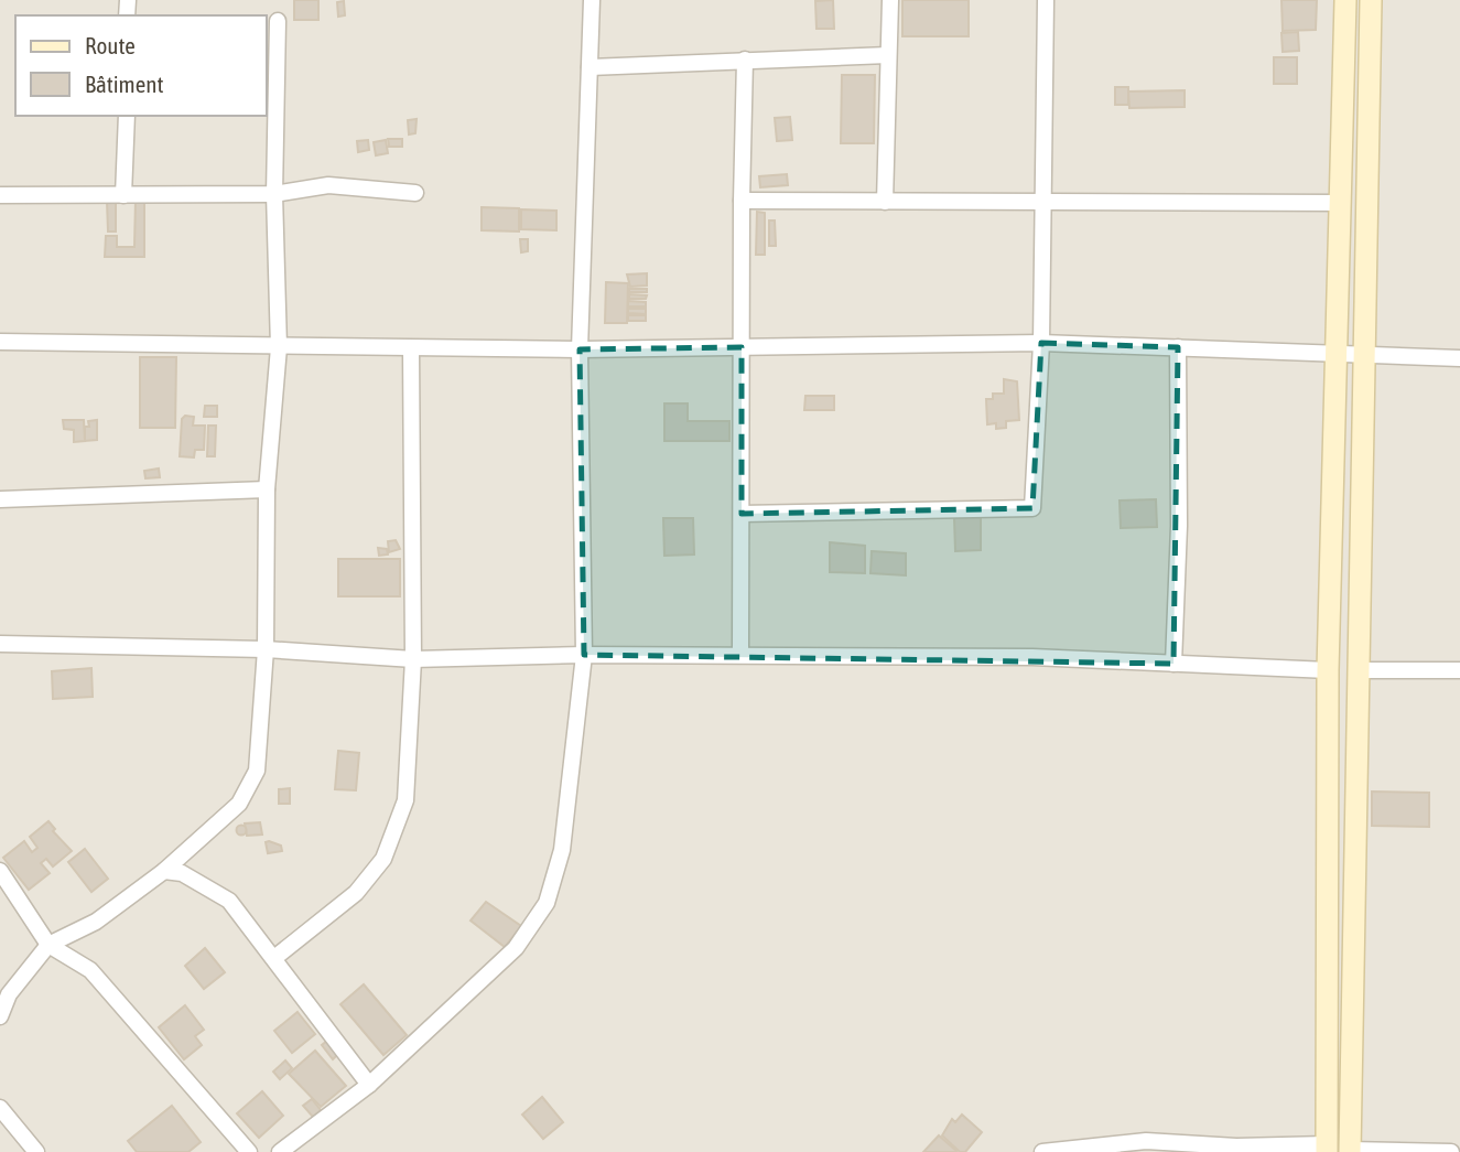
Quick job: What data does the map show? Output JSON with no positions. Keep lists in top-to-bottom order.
{
  "legend": ["Route", "Bâtiment"]
}
